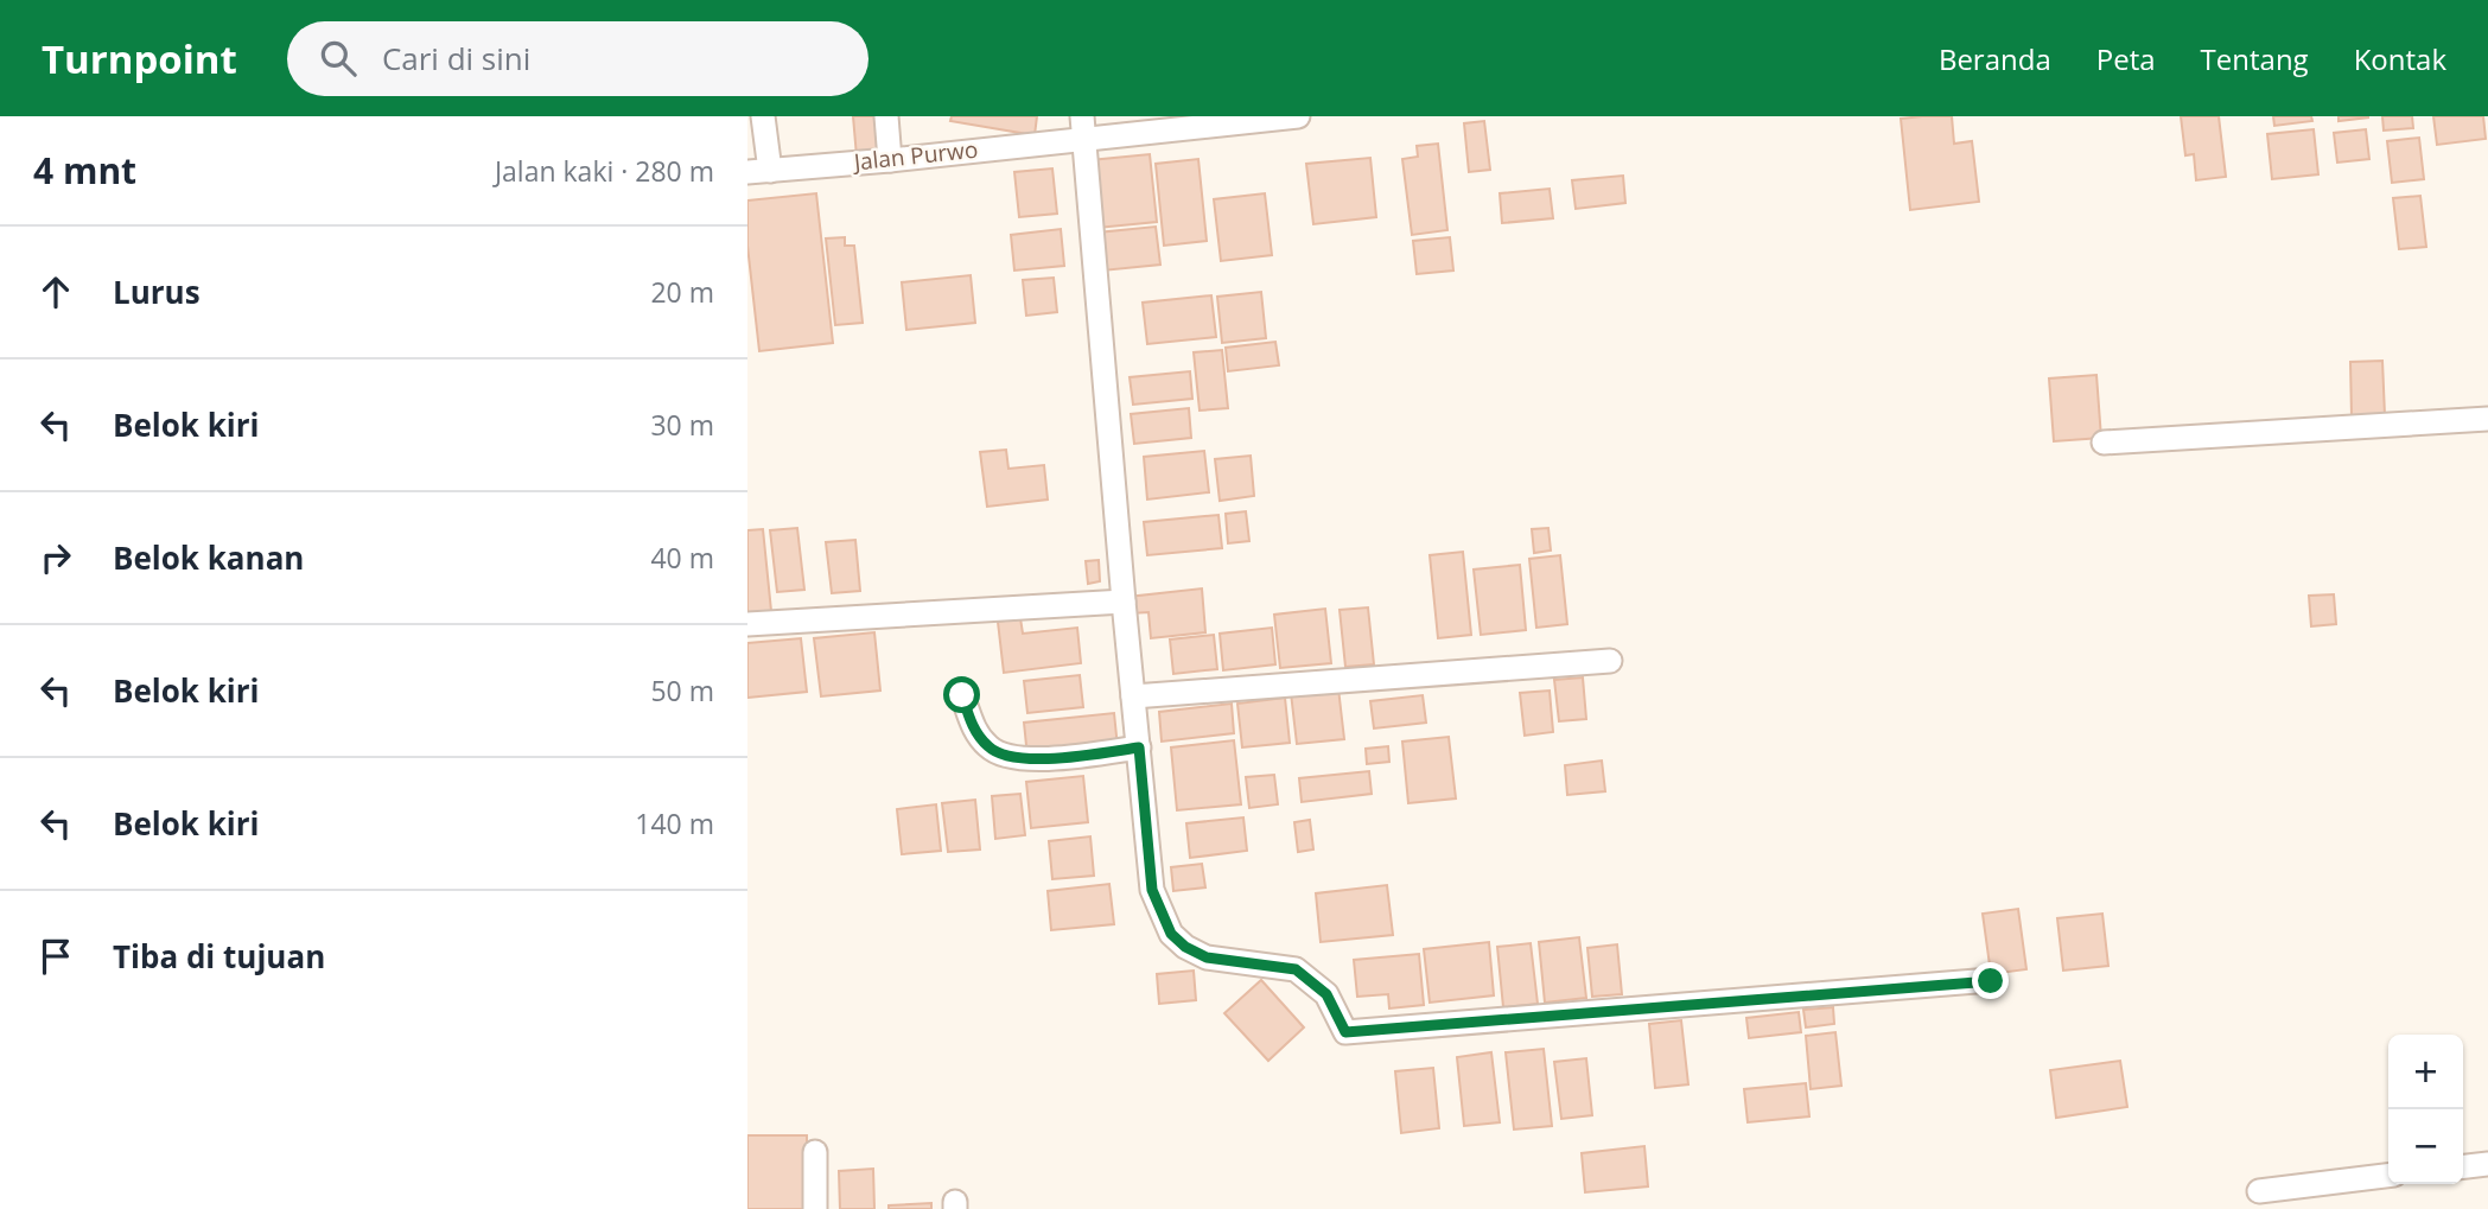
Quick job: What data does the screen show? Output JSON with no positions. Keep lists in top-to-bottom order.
{
  "streets": {
    "street": ["Jalan Purwo"]
  },
  "page": {
    "header": "Turnpoint",
    "search": "Cari di sini",
    "nav": [
      "Beranda",
      "Peta",
      "Tentang",
      "Kontak"
    ],
    "heading": ["4 mnt", "Jalan kaki · 280 m"],
    "list": [
      ["Lurus", "20 m"],
      ["Belok kiri", "30 m"],
      ["Belok kanan", "40 m"],
      ["Belok kiri", "50 m"],
      ["Belok kiri", "140 m"],
      "Tiba di tujuan"
    ],
    "map_buttons": ["+", "−"]
  }
}
